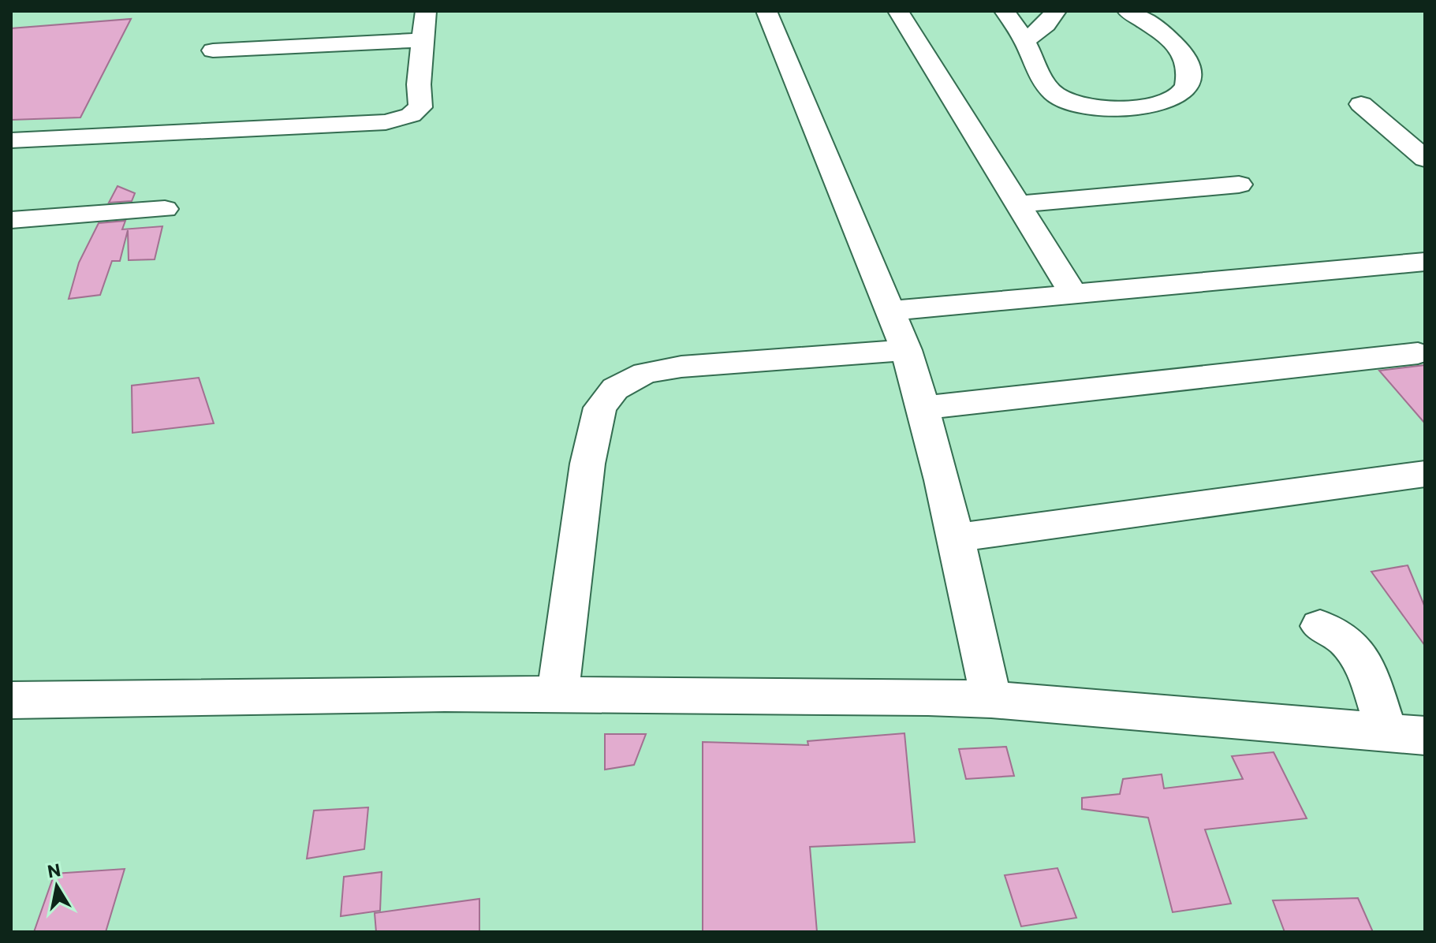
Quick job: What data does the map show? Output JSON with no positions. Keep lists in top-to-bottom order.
{
  "north": "top"
}
